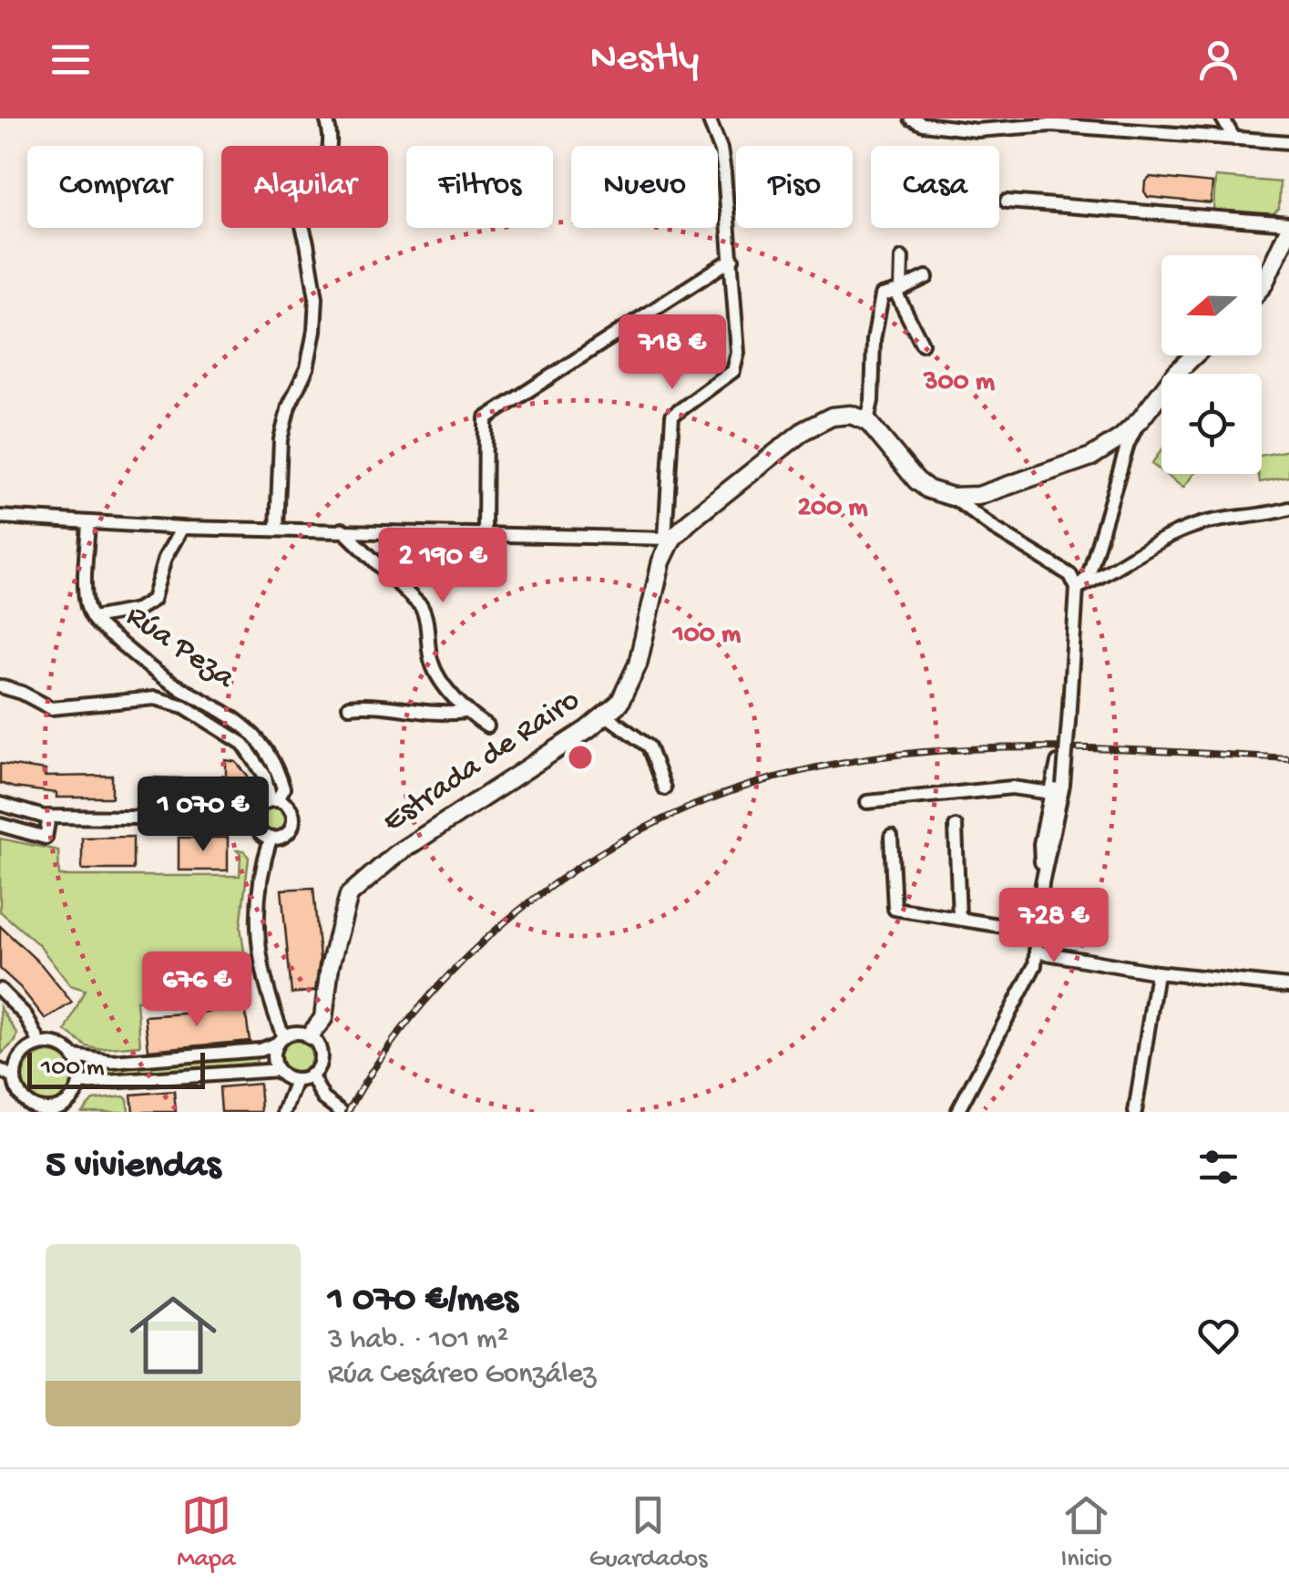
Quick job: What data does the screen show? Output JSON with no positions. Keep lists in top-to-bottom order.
{
  "streets": {
    "street": ["Rúa Peza", "Estrada de Rairo"]
  },
  "scale_bar": "100 m",
  "north": "left",
  "page": {
    "header": "Nestly",
    "chip": [
      "Comprar",
      "Alquilar",
      "Filtros",
      "Nuevo",
      "Piso",
      "Casa"
    ],
    "price": [
      "718 €",
      "2 190 €",
      "1 070 €",
      "728 €",
      "676 €"
    ],
    "scale": "100 m",
    "heading": "5 viviendas",
    "list": [
      {
        "name": "1 070 €/mes",
        "note": "3 hab. · 101 m² · Rúa Cesáreo González"
      }
    ],
    "tabs": ["Mapa", "Guardados", "Inicio"]
  },
  "rings": ["300 m", "200 m", "100 m"]
}
